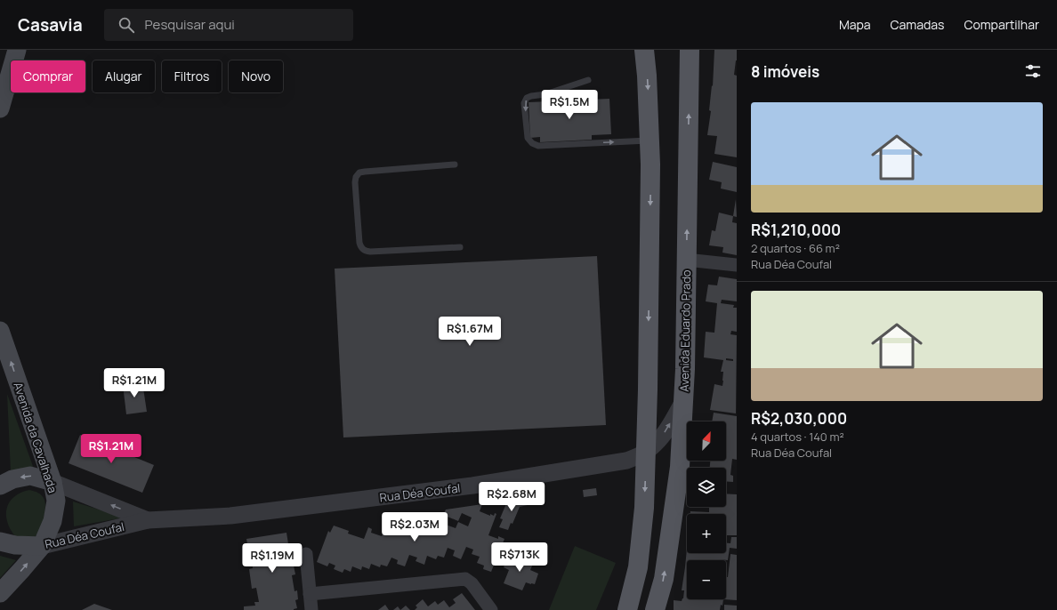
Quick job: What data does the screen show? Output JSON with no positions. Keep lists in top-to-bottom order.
{
  "streets": {
    "main road": ["Avenida Eduardo Prado", "Avenida da Cavalhada", "Rua Déa Coufal"]
  },
  "crossings": [
    ["Avenida Eduardo Prado", "Rua Déa Coufal"],
    ["Avenida da Cavalhada", "Rua Déa Coufal"]
  ],
  "one_way": ["Avenida da Cavalhada"],
  "north": "top right",
  "page": {
    "header": "Casavia",
    "search": "Pesquisar aqui",
    "nav": ["Mapa", "Camadas", "Compartilhar"],
    "heading": "8 imóveis",
    "chip": [
      "Comprar",
      "Alugar",
      "Filtros",
      "Novo"
    ],
    "price": [
      "R$1.5M",
      "R$1.67M",
      "R$1.21M",
      "R$1.21M",
      "R$2.68M",
      "R$2.03M",
      "R$713K",
      "R$1.19M"
    ],
    "list": [
      {
        "name": "R$1,210,000",
        "note": "2 quartos · 66 m² · Rua Déa Coufal"
      },
      {
        "name": "R$2,030,000",
        "note": "4 quartos · 140 m² · Rua Déa Coufal"
      }
    ],
    "map_buttons": ["+", "−"]
  }
}
